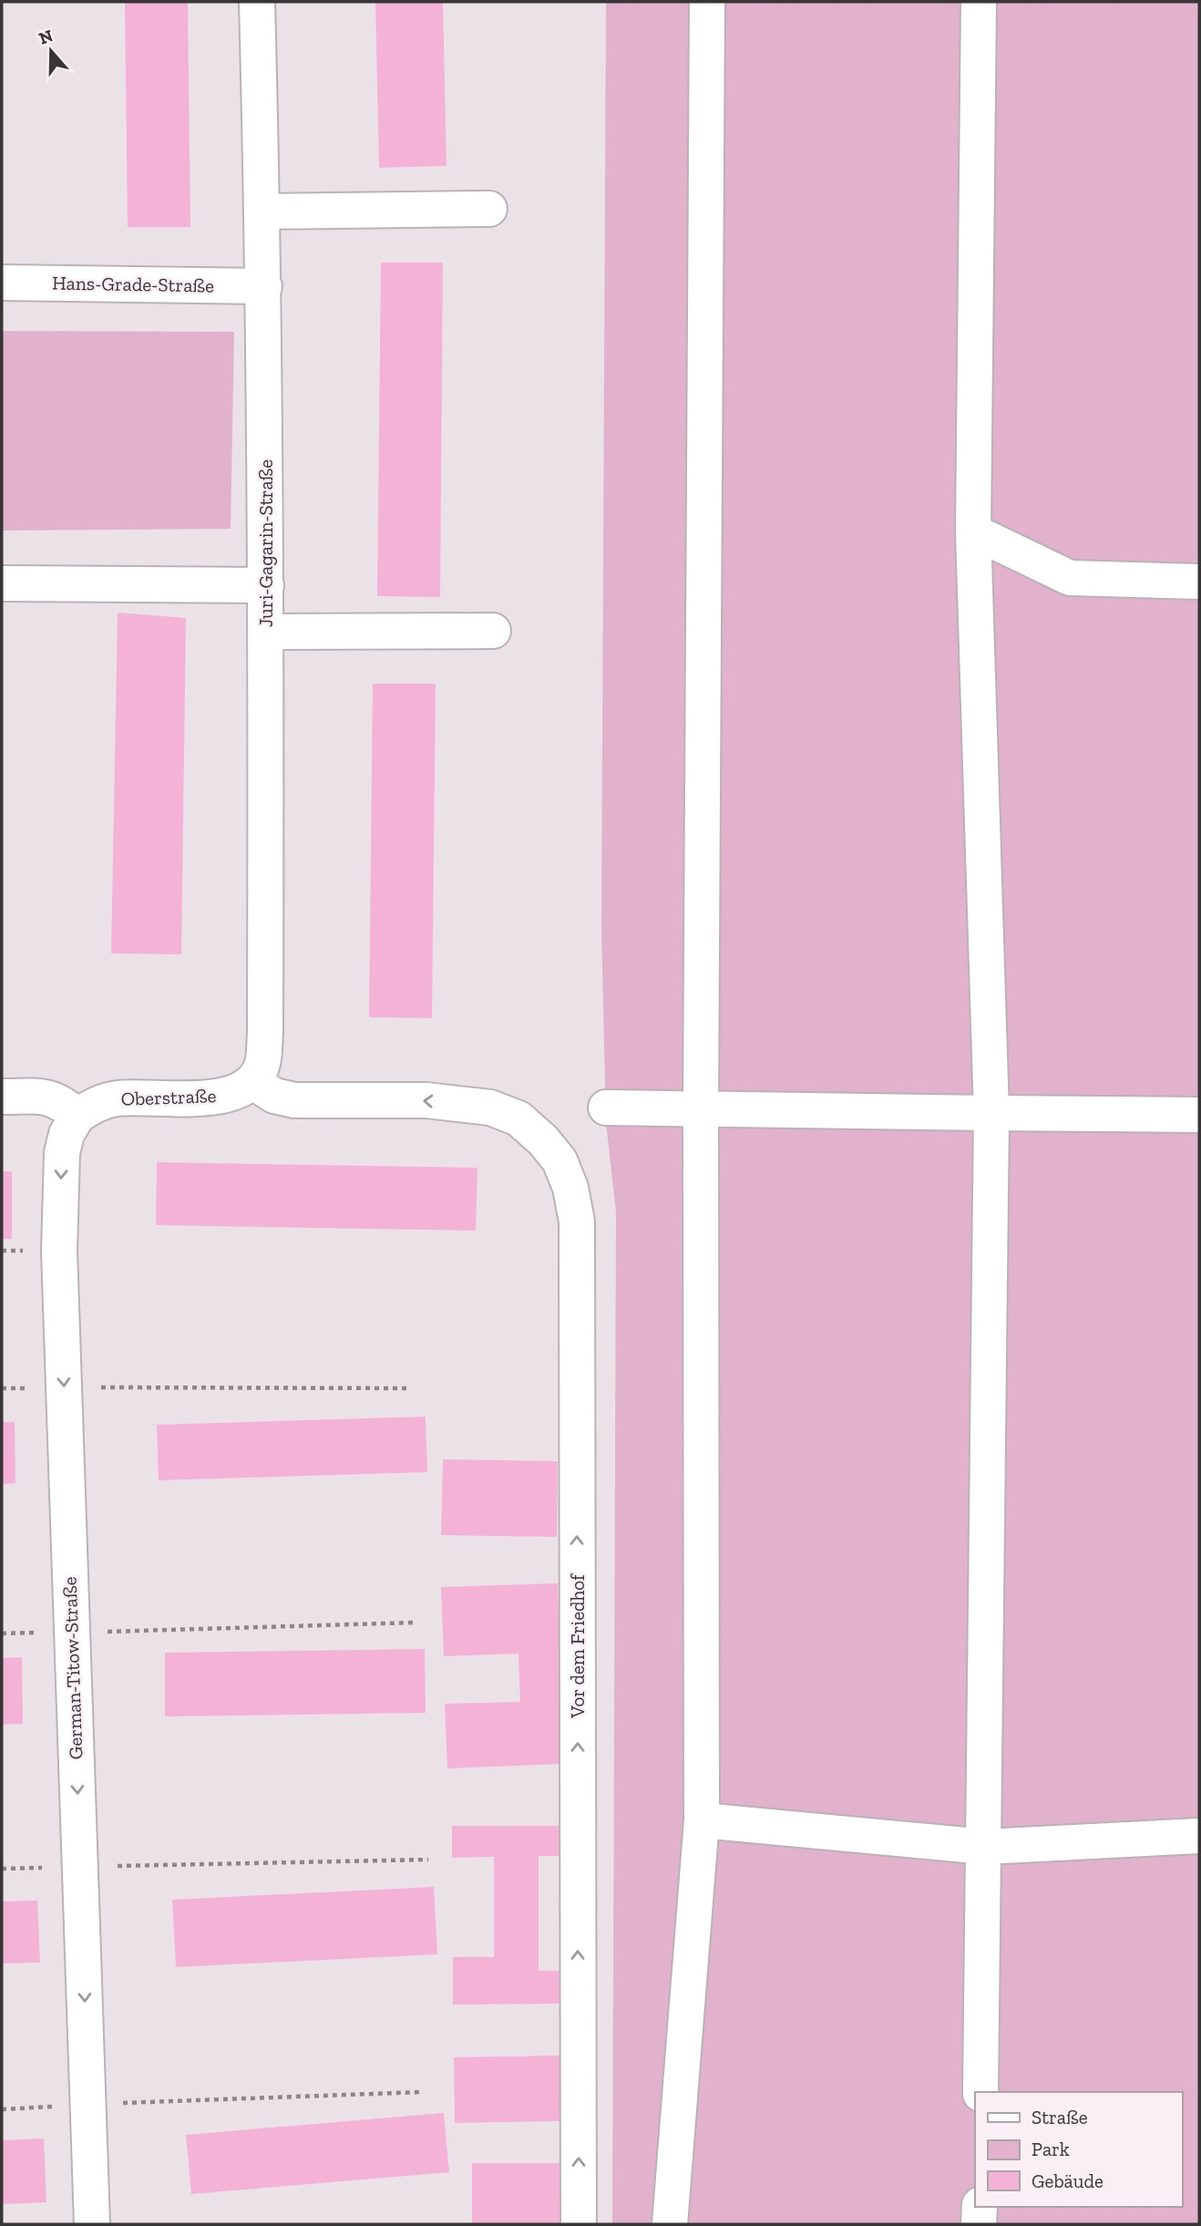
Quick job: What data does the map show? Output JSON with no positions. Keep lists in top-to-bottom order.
{
  "streets": {
    "street": [
      "Hans-Grade-Straße",
      "Juri-Gagarin-Straße",
      "Oberstraße",
      "Vor dem Friedhof",
      "German-Titow-Straße"
    ]
  },
  "crossings": [
    ["Hans-Grade-Straße", "Juri-Gagarin-Straße"],
    ["Juri-Gagarin-Straße", "Oberstraße"],
    ["Juri-Gagarin-Straße", "Vor dem Friedhof"],
    ["Oberstraße", "Vor dem Friedhof"],
    ["Oberstraße", "German-Titow-Straße"]
  ],
  "one_way": ["German-Titow-Straße"],
  "legend": ["Straße", "Park", "Gebäude"],
  "north": "top"
}
